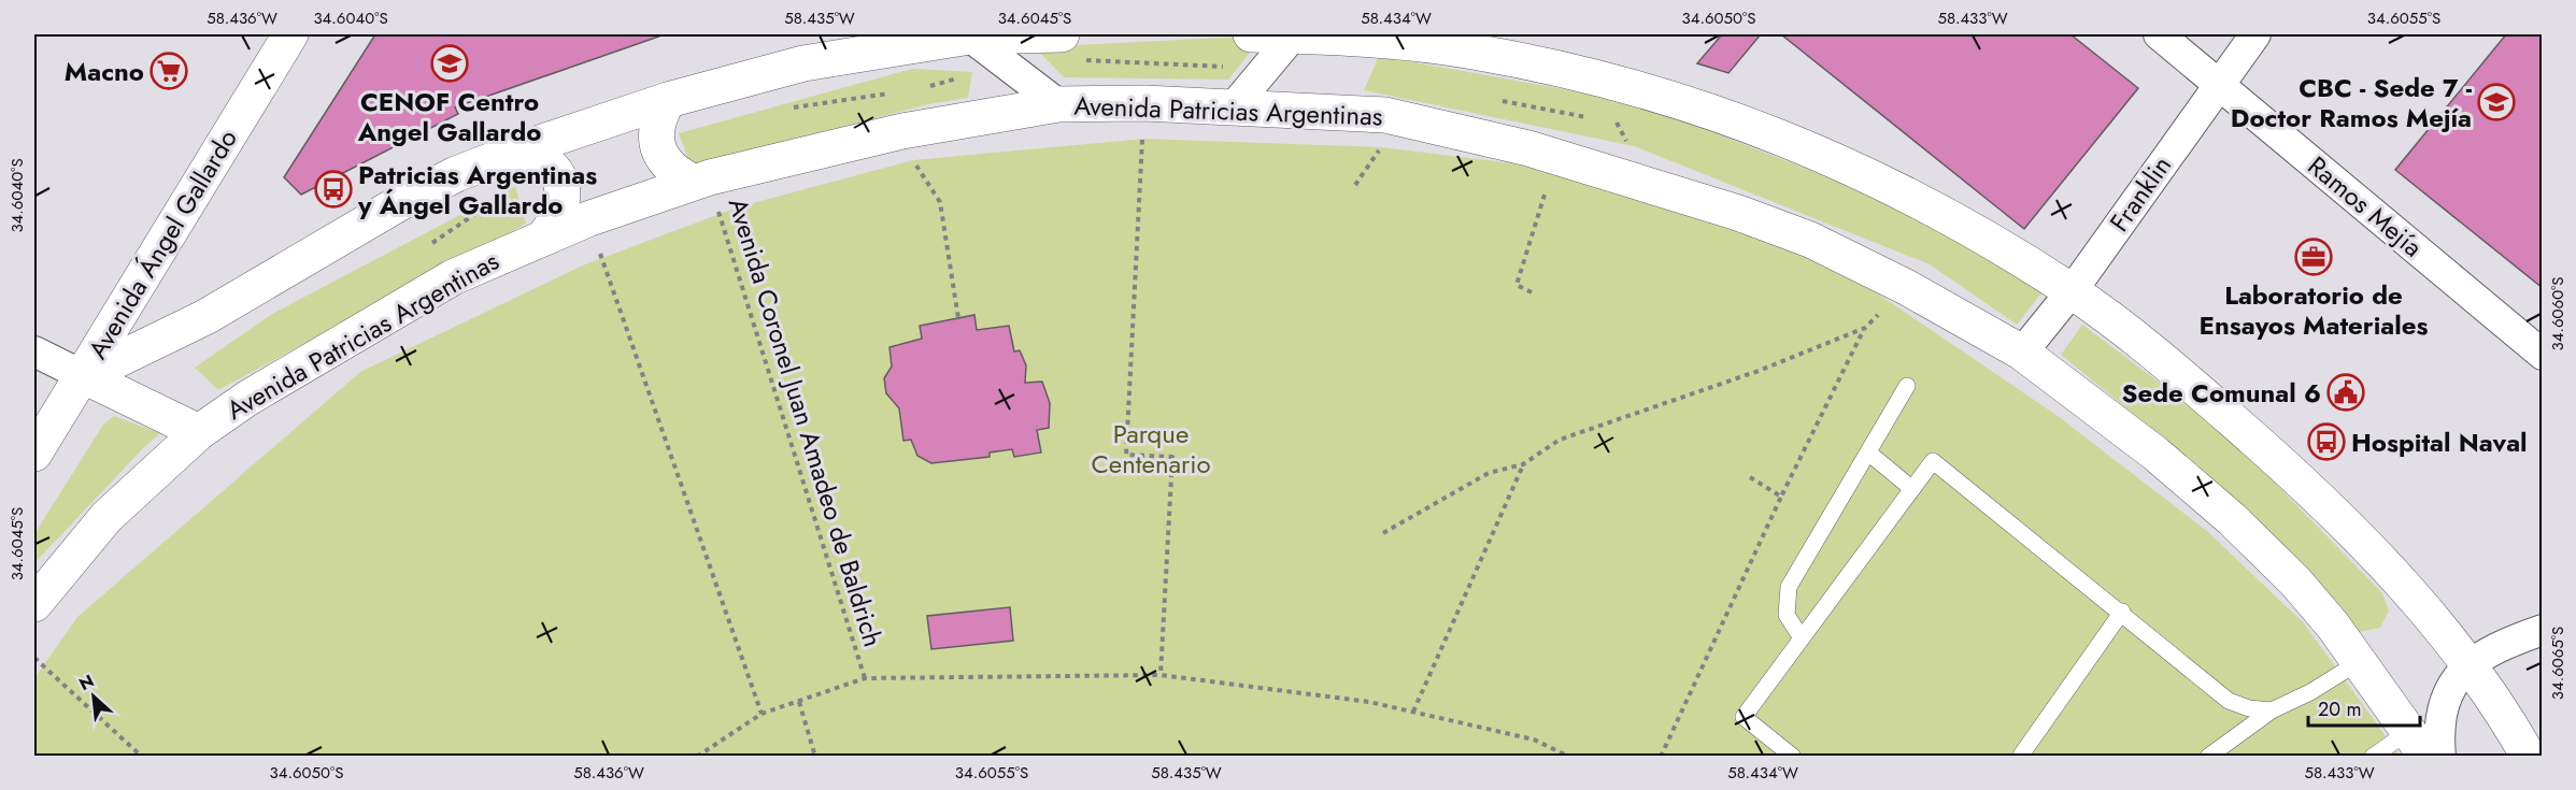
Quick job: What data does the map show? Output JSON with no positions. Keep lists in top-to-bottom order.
{
  "streets": {
    "main road": ["Avenida Patricias Argentinas", "Avenida Ángel Gallardo"],
    "street": ["Franklin", "Ramos Mejía"],
    "path": ["Avenida Coronel Juan Amadeo de Baldrich"]
  },
  "crossings": [
    ["Avenida Patricias Argentinas", "Franklin"],
    ["Avenida Patricias Argentinas", "Avenida Coronel Juan Amadeo de Baldrich"],
    ["Franklin", "Ramos Mejía"]
  ],
  "parks": ["Parque Centenario"],
  "places": {
    "school or university": ["CENOF Centro Angel Gallardo", "CBC - Sede 7 - Doctor Ramos Mejía"],
    "supermarket": ["Macno"],
    "bus stop": ["Patricias Argentinas y Ángel Gallardo", "Hospital Naval"],
    "office": ["Laboratorio de Ensayos Materiales"],
    "public building": ["Sede Comunal 6"]
  },
  "scale_bar": "20 m",
  "north": "top left",
  "coordinates": [
    "58.436°W",
    "34.6040°S",
    "58.435°W",
    "34.6045°S",
    "58.434°W",
    "34.6050°S",
    "58.433°W",
    "34.6055°S",
    "34.6060°S",
    "34.6065°S"
  ]
}
